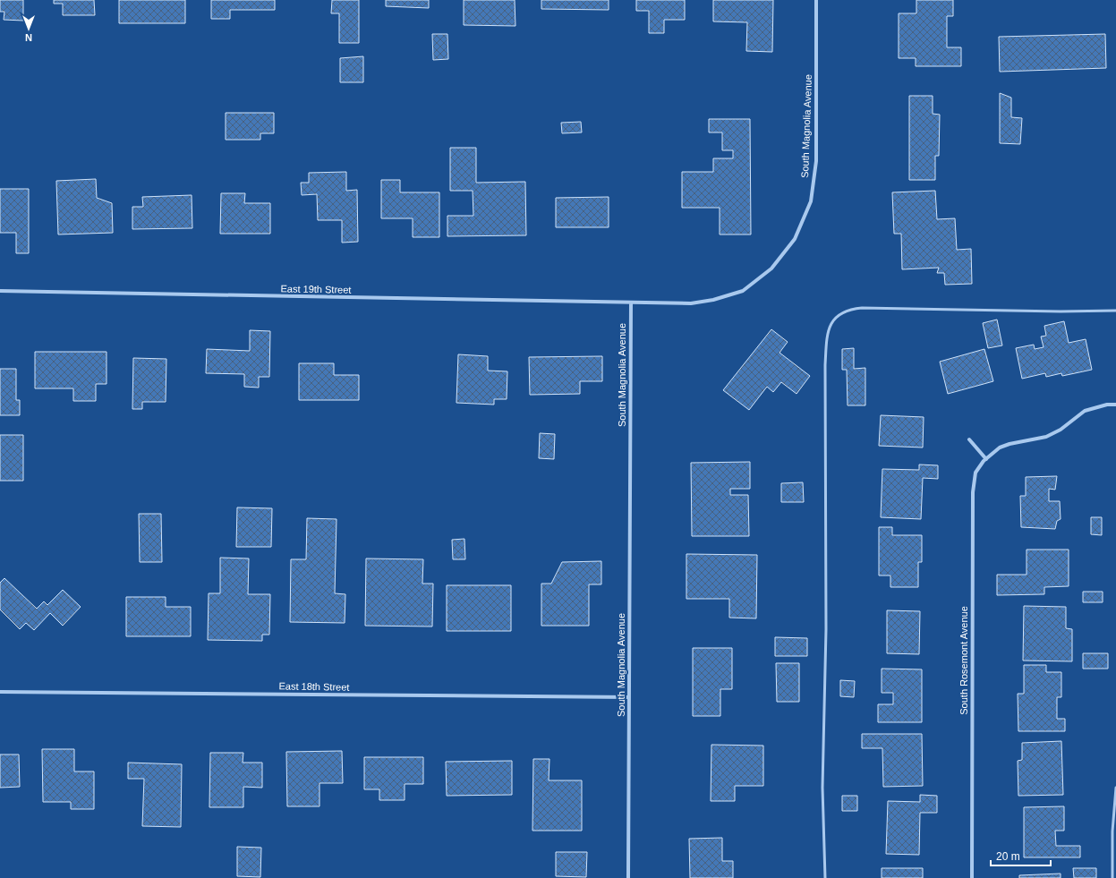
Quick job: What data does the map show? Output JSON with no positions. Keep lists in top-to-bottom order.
{
  "streets": {
    "street": [
      "South Magnolia Avenue",
      "East 19th Street",
      "South Rosemont Avenue",
      "East 18th Street"
    ]
  },
  "crossings": [
    ["South Magnolia Avenue", "East 19th Street"],
    ["South Magnolia Avenue", "East 18th Street"]
  ],
  "scale_bar": "20 m",
  "north": "bottom"
}
